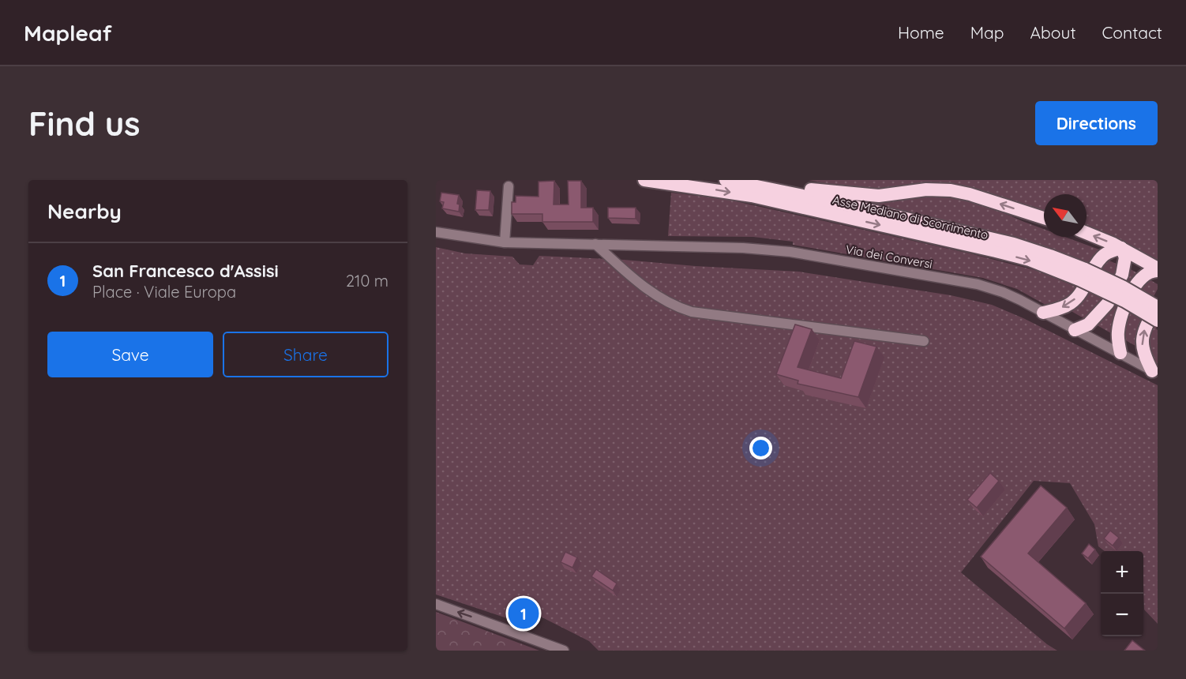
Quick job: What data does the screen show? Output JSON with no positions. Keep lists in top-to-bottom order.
{
  "streets": {
    "highway": ["Asse Mediano di Scorrimento"],
    "street": ["Via dei Conversi"]
  },
  "north": "top left",
  "page": {
    "header": "Mapleaf",
    "nav": [
      "Home",
      "Map",
      "About",
      "Contact"
    ],
    "buttons": [
      "Directions",
      ["Save", "Share"]
    ],
    "title": "Find us",
    "heading": "Nearby",
    "list": [
      {
        "mark": "1",
        "name": "San Francesco d'Assisi",
        "note": "Place · Viale Europa",
        "value": "210 m"
      }
    ],
    "map_buttons": ["+", "−"],
    "pins": "1"
  }
}
